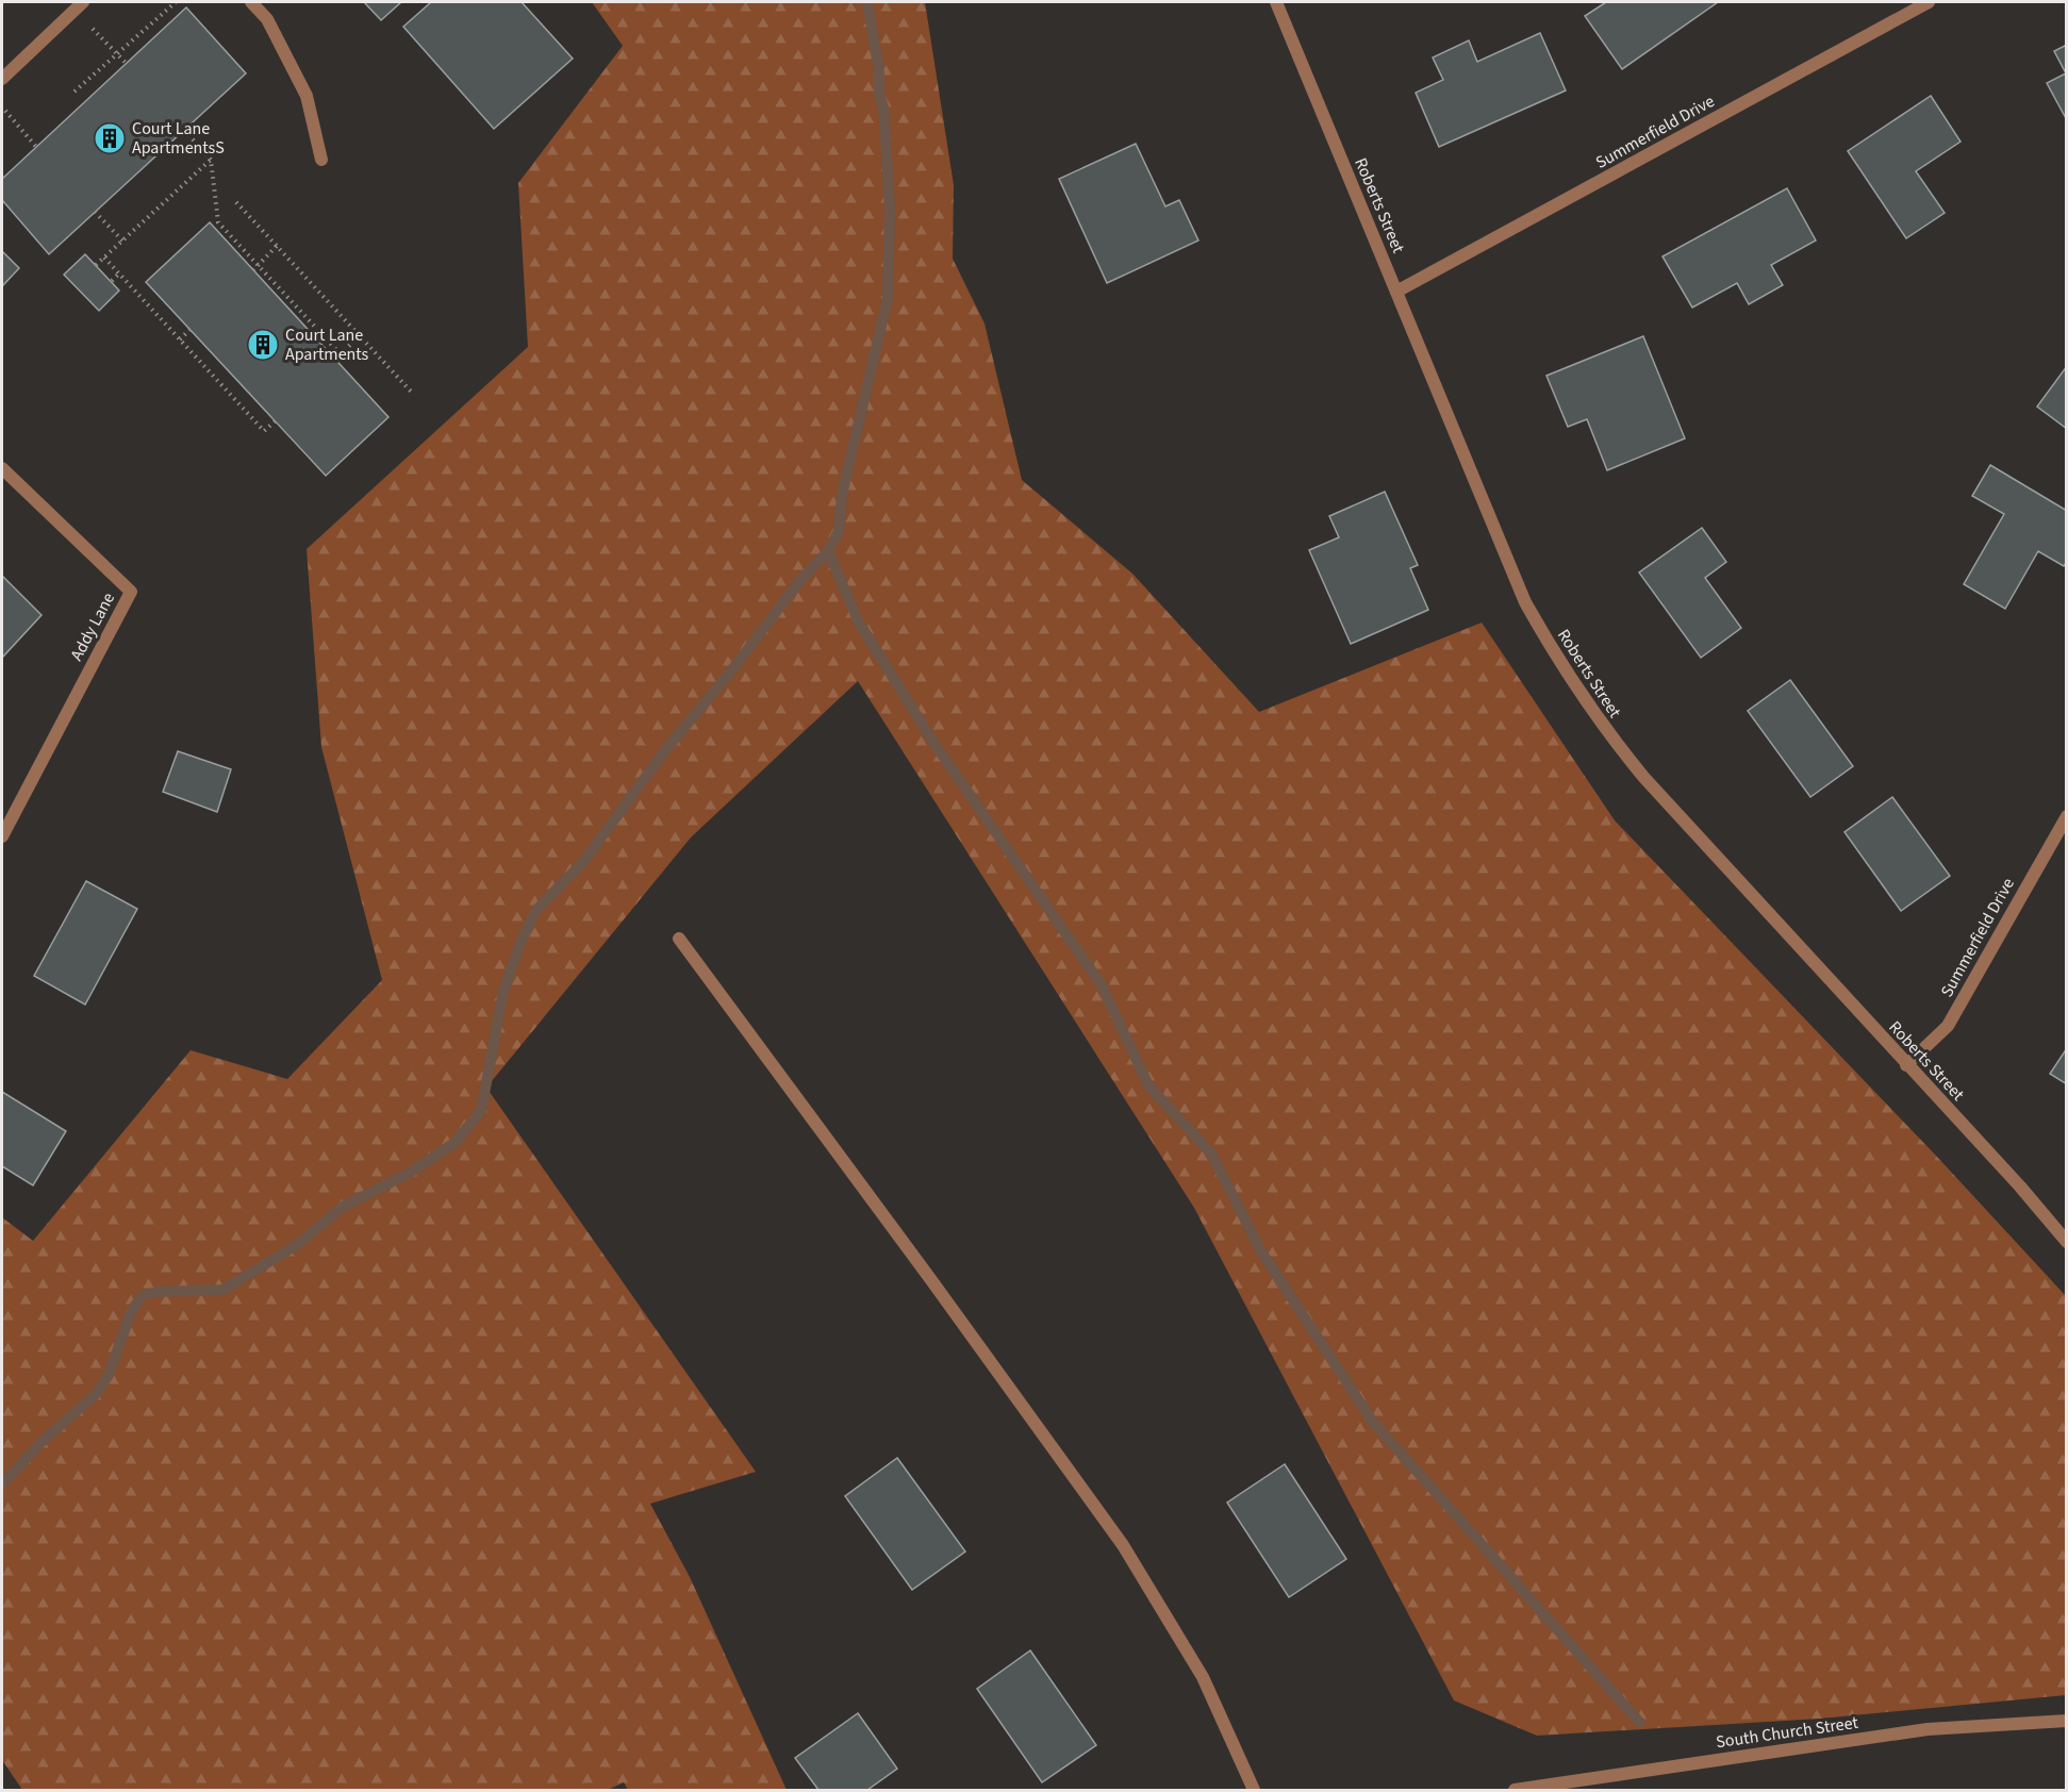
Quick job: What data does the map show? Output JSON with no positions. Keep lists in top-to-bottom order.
{
  "streets": {
    "street": [
      "Summerfield Drive",
      "Roberts Street",
      "Addy Lane",
      "South Church Street"
    ]
  },
  "crossings": [
    ["Summerfield Drive", "Roberts Street"]
  ],
  "places": {
    "building": ["Court Lane ApartmentsS", "Court Lane Apartments"]
  }
}
